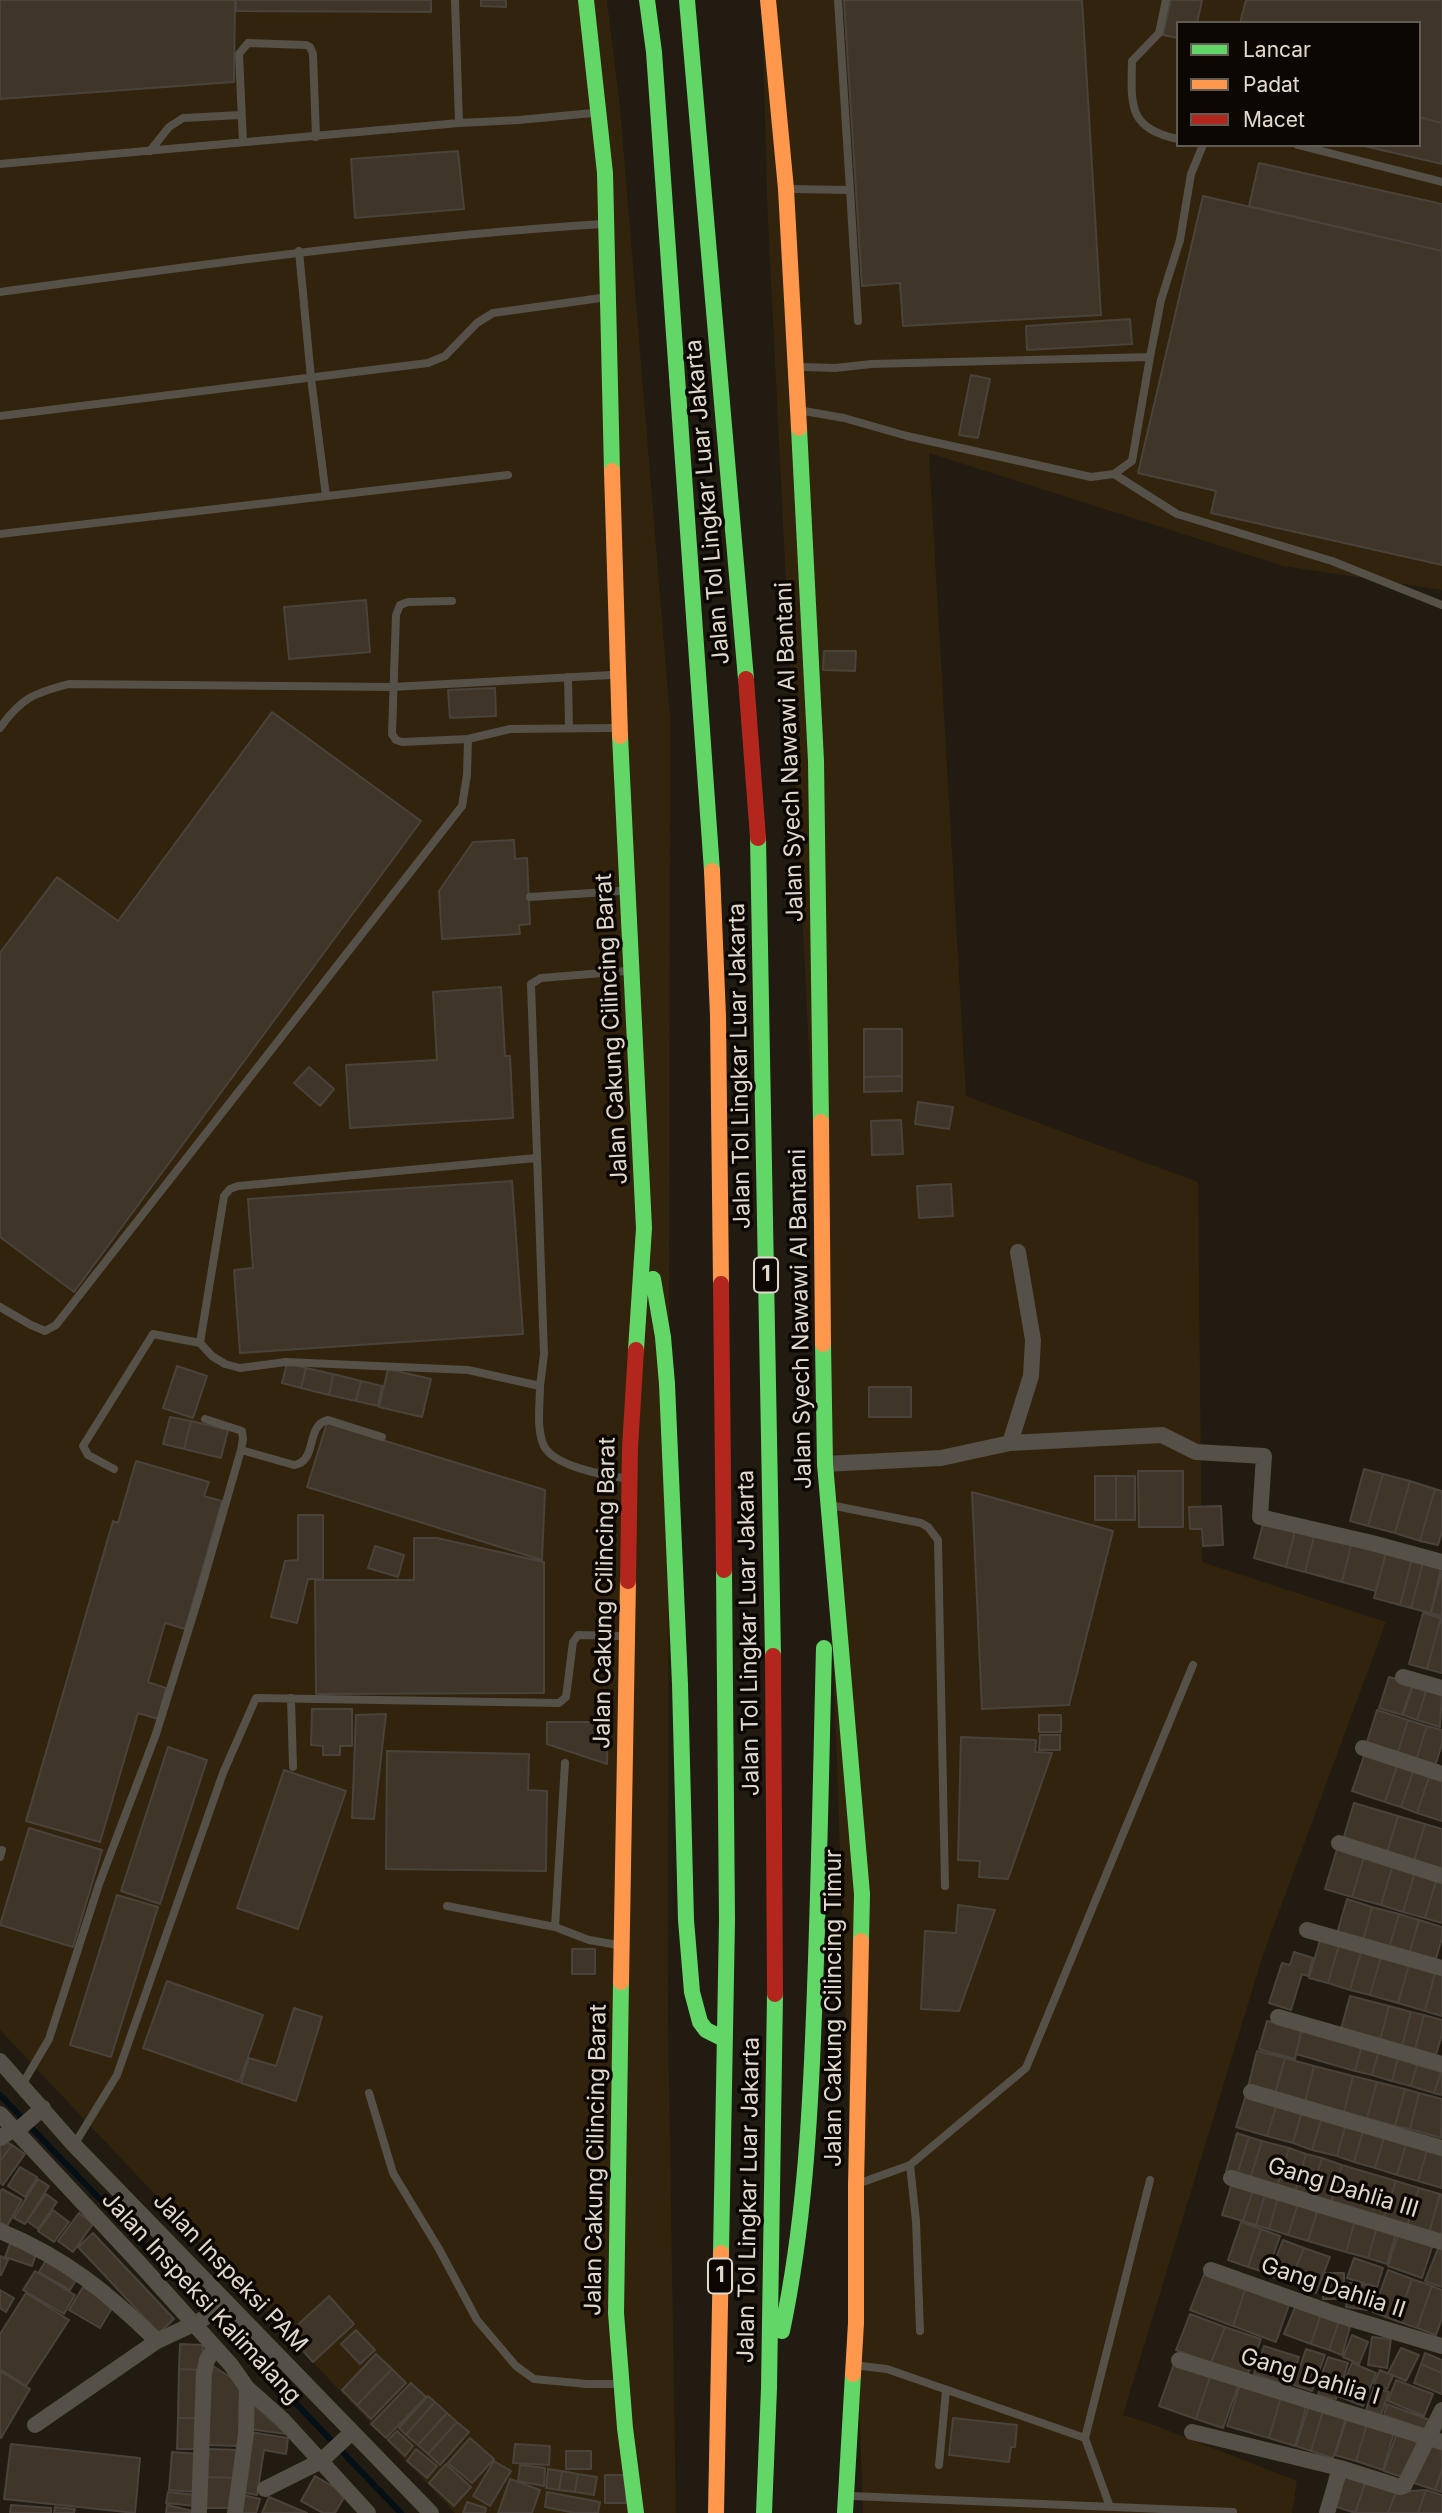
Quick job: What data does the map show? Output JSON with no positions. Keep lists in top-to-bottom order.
{
  "streets": {
    "highway": [
      "Jalan Tol Lingkar Luar Jakarta",
      "Jalan Syech Nawawi Al Bantani",
      "Jalan Cakung Cilincing Barat",
      "1",
      "Jalan Cakung Cilincing Timur"
    ],
    "street": [
      "Gang Dahlia III",
      "Jalan Inspeksi PAM",
      "Gang Dahlia II",
      "Jalan Inspeksi Kalimalang",
      "Gang Dahlia I"
    ]
  },
  "crossings": [
    ["Jalan Syech Nawawi Al Bantani", "Jalan Cakung Cilincing Timur"]
  ],
  "legend": ["Lancar", "Padat", "Macet"]
}
